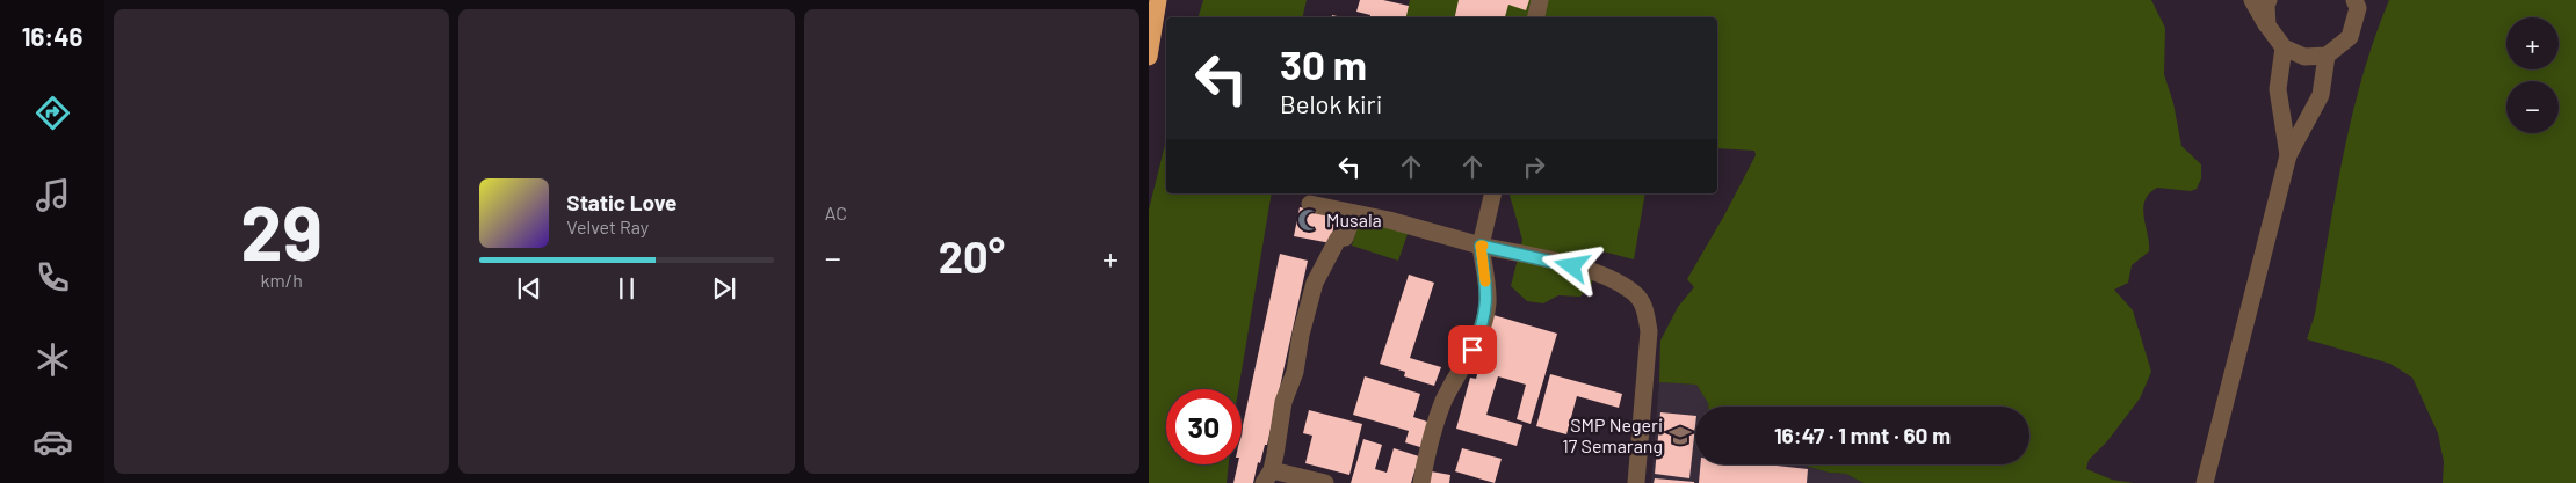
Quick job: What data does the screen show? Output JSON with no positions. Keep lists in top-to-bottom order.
{
  "places": {
    "mosque": ["Musala"],
    "school or university": ["SMP Negeri 17 Semarang"]
  },
  "page": {
    "tabs": "16:46",
    "tile": [
      ["29", "km/h"],
      "AC"
    ],
    "map_buttons": ["+", "−"],
    "turn": ["30 m", "Belok kiri"],
    "song": ["Static Love", "Velvet Ray"],
    "heat": ["−", "20°", "+"],
    "limit": "30",
    "trip": "16:47 · 1 mnt · 60 m"
  }
}
